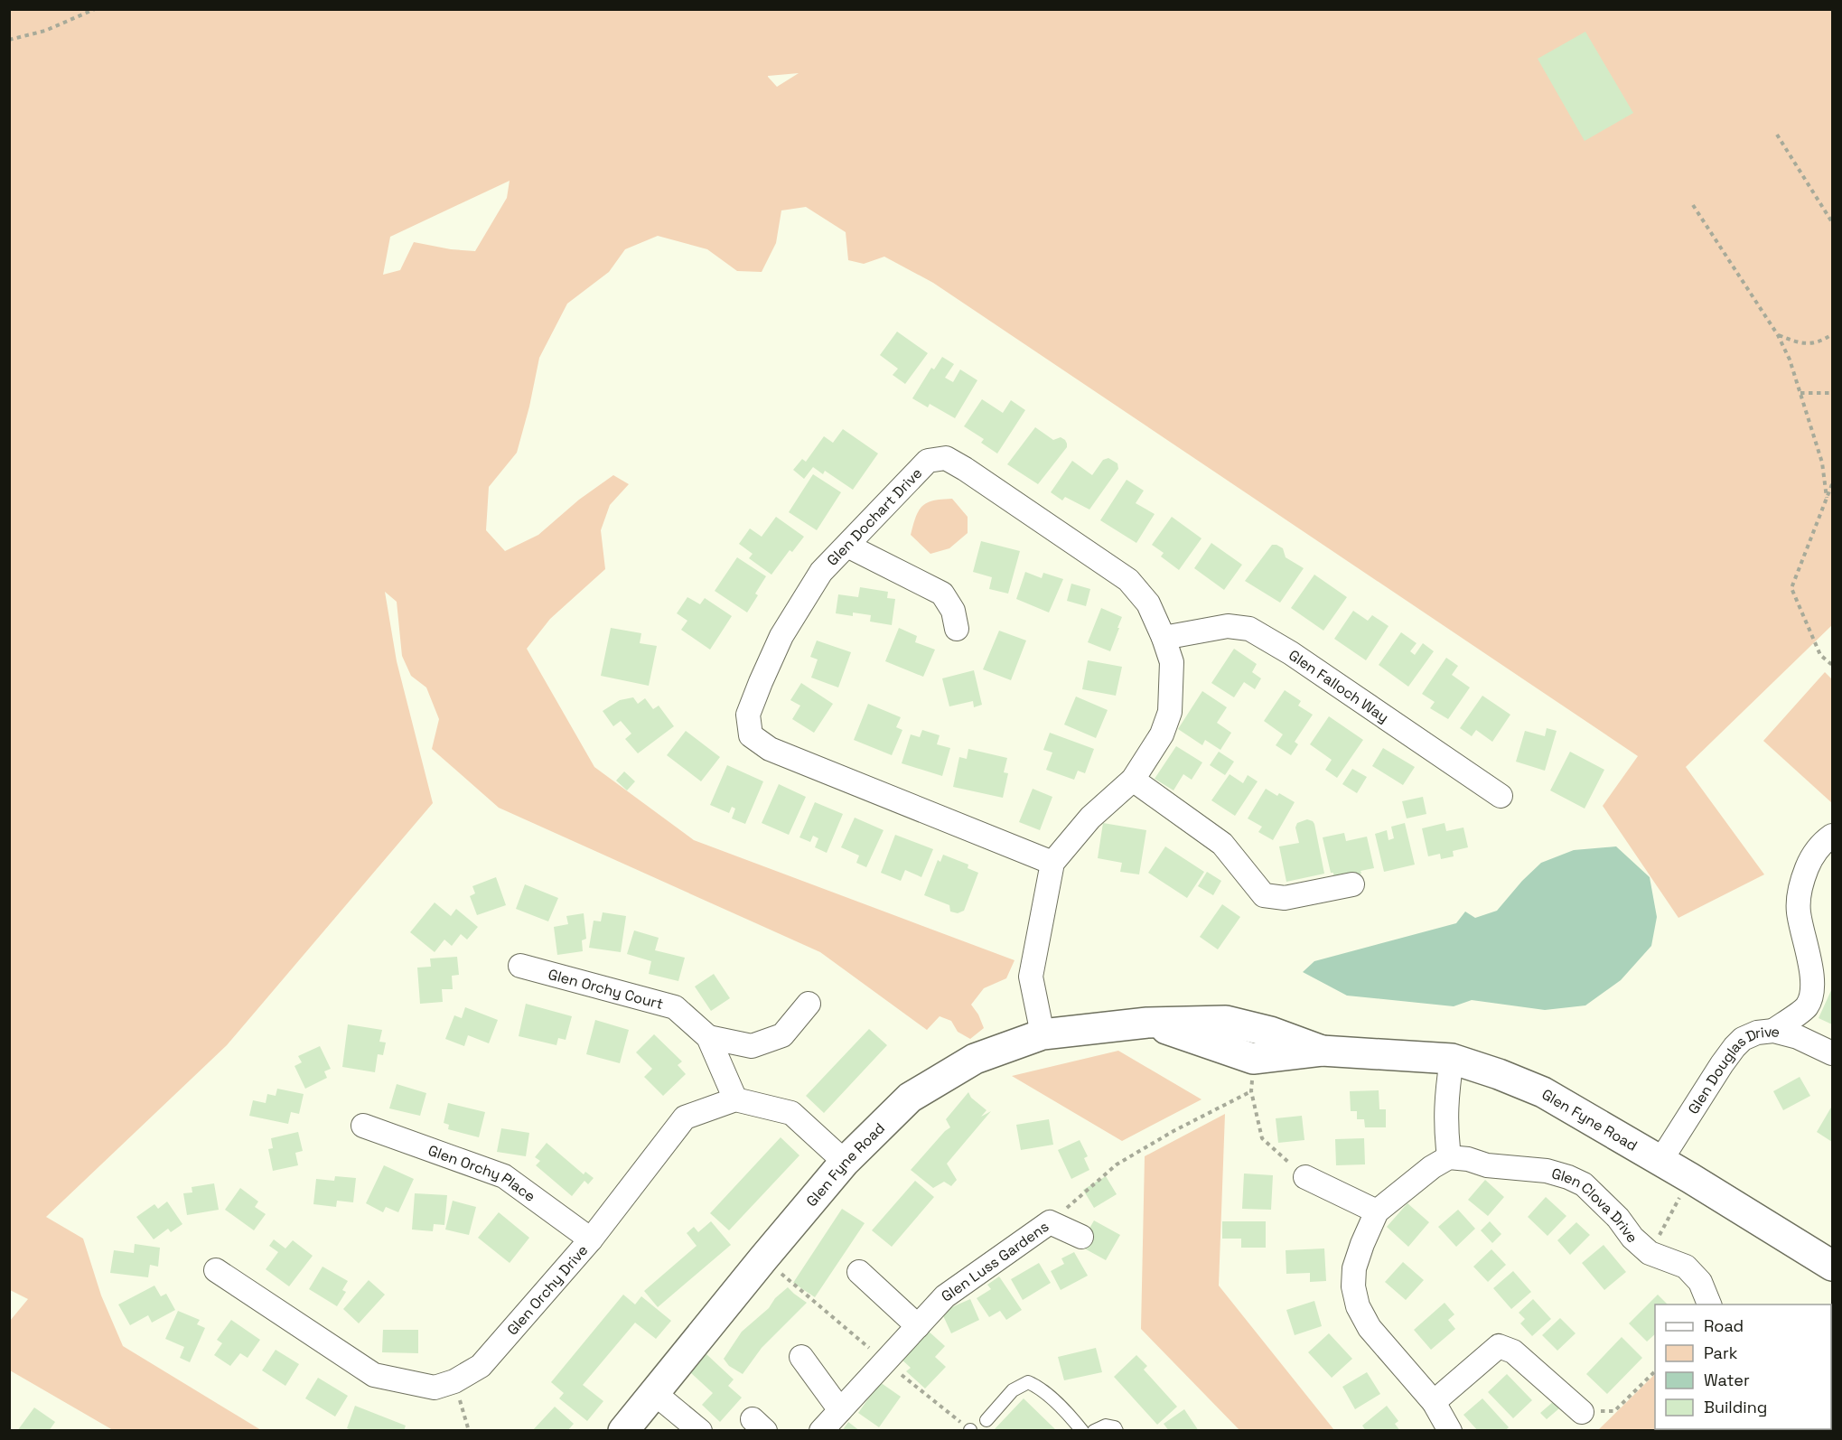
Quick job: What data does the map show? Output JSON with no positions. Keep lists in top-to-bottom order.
{
  "streets": {
    "street": [
      "Glen Dochart Drive",
      "Glen Falloch Way",
      "Glen Orchy Court",
      "Glen Douglas Drive",
      "Glen Fyne Road",
      "Glen Orchy Place",
      "Glen Clova Drive",
      "Glen Luss Gardens",
      "Glen Orchy Drive"
    ]
  },
  "crossings": [
    ["Glen Dochart Drive", "Glen Falloch Way"],
    ["Glen Dochart Drive", "Glen Fyne Road"],
    ["Glen Orchy Court", "Glen Orchy Drive"],
    ["Glen Douglas Drive", "Glen Fyne Road"],
    ["Glen Orchy Place", "Glen Orchy Drive"]
  ],
  "legend": [
    "Road",
    "Park",
    "Water",
    "Building"
  ]
}
